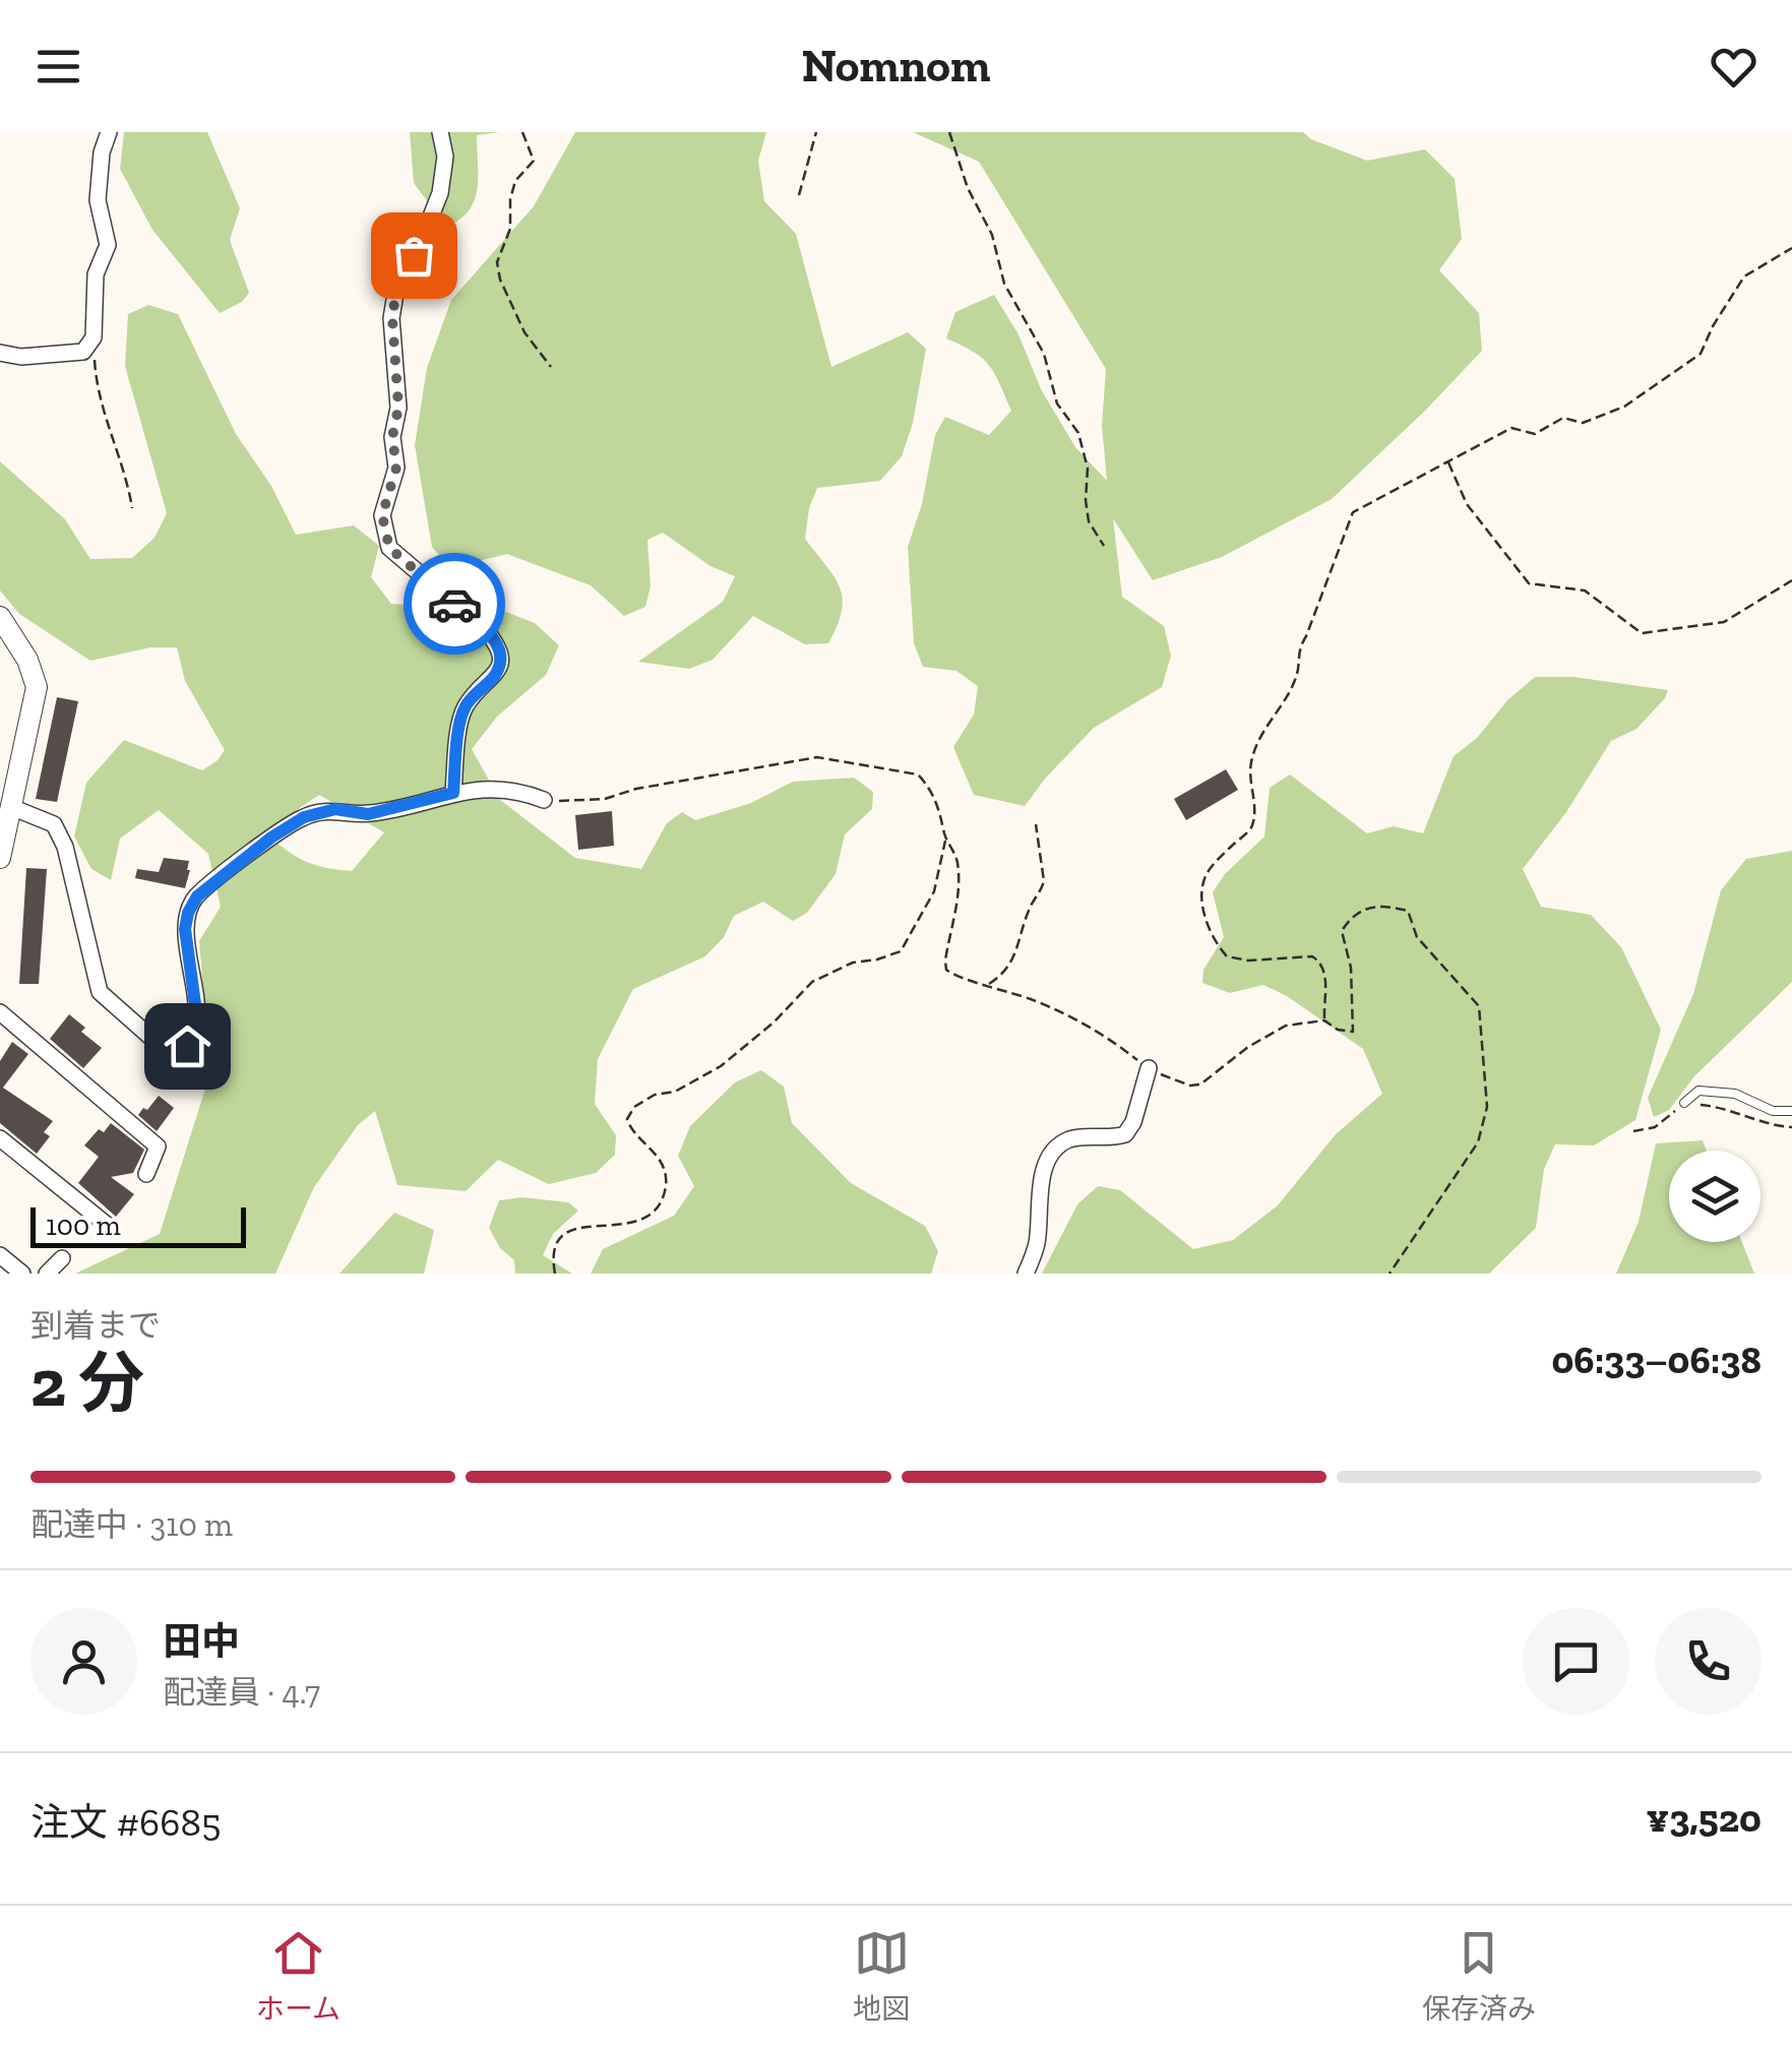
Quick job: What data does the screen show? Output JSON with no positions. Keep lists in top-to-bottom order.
{
  "scale_bar": "100 m",
  "page": {
    "header": "Nomnom",
    "scale": "100 m",
    "heading": ["2 分", "到着まで", "06:33–06:38"],
    "panel": [
      "田中",
      "配達員 · 4.7",
      "注文 #6685",
      "¥3,520"
    ],
    "bar": "配達中 · 310 m",
    "tabs": ["ホーム", "地図", "保存済み"]
  }
}
